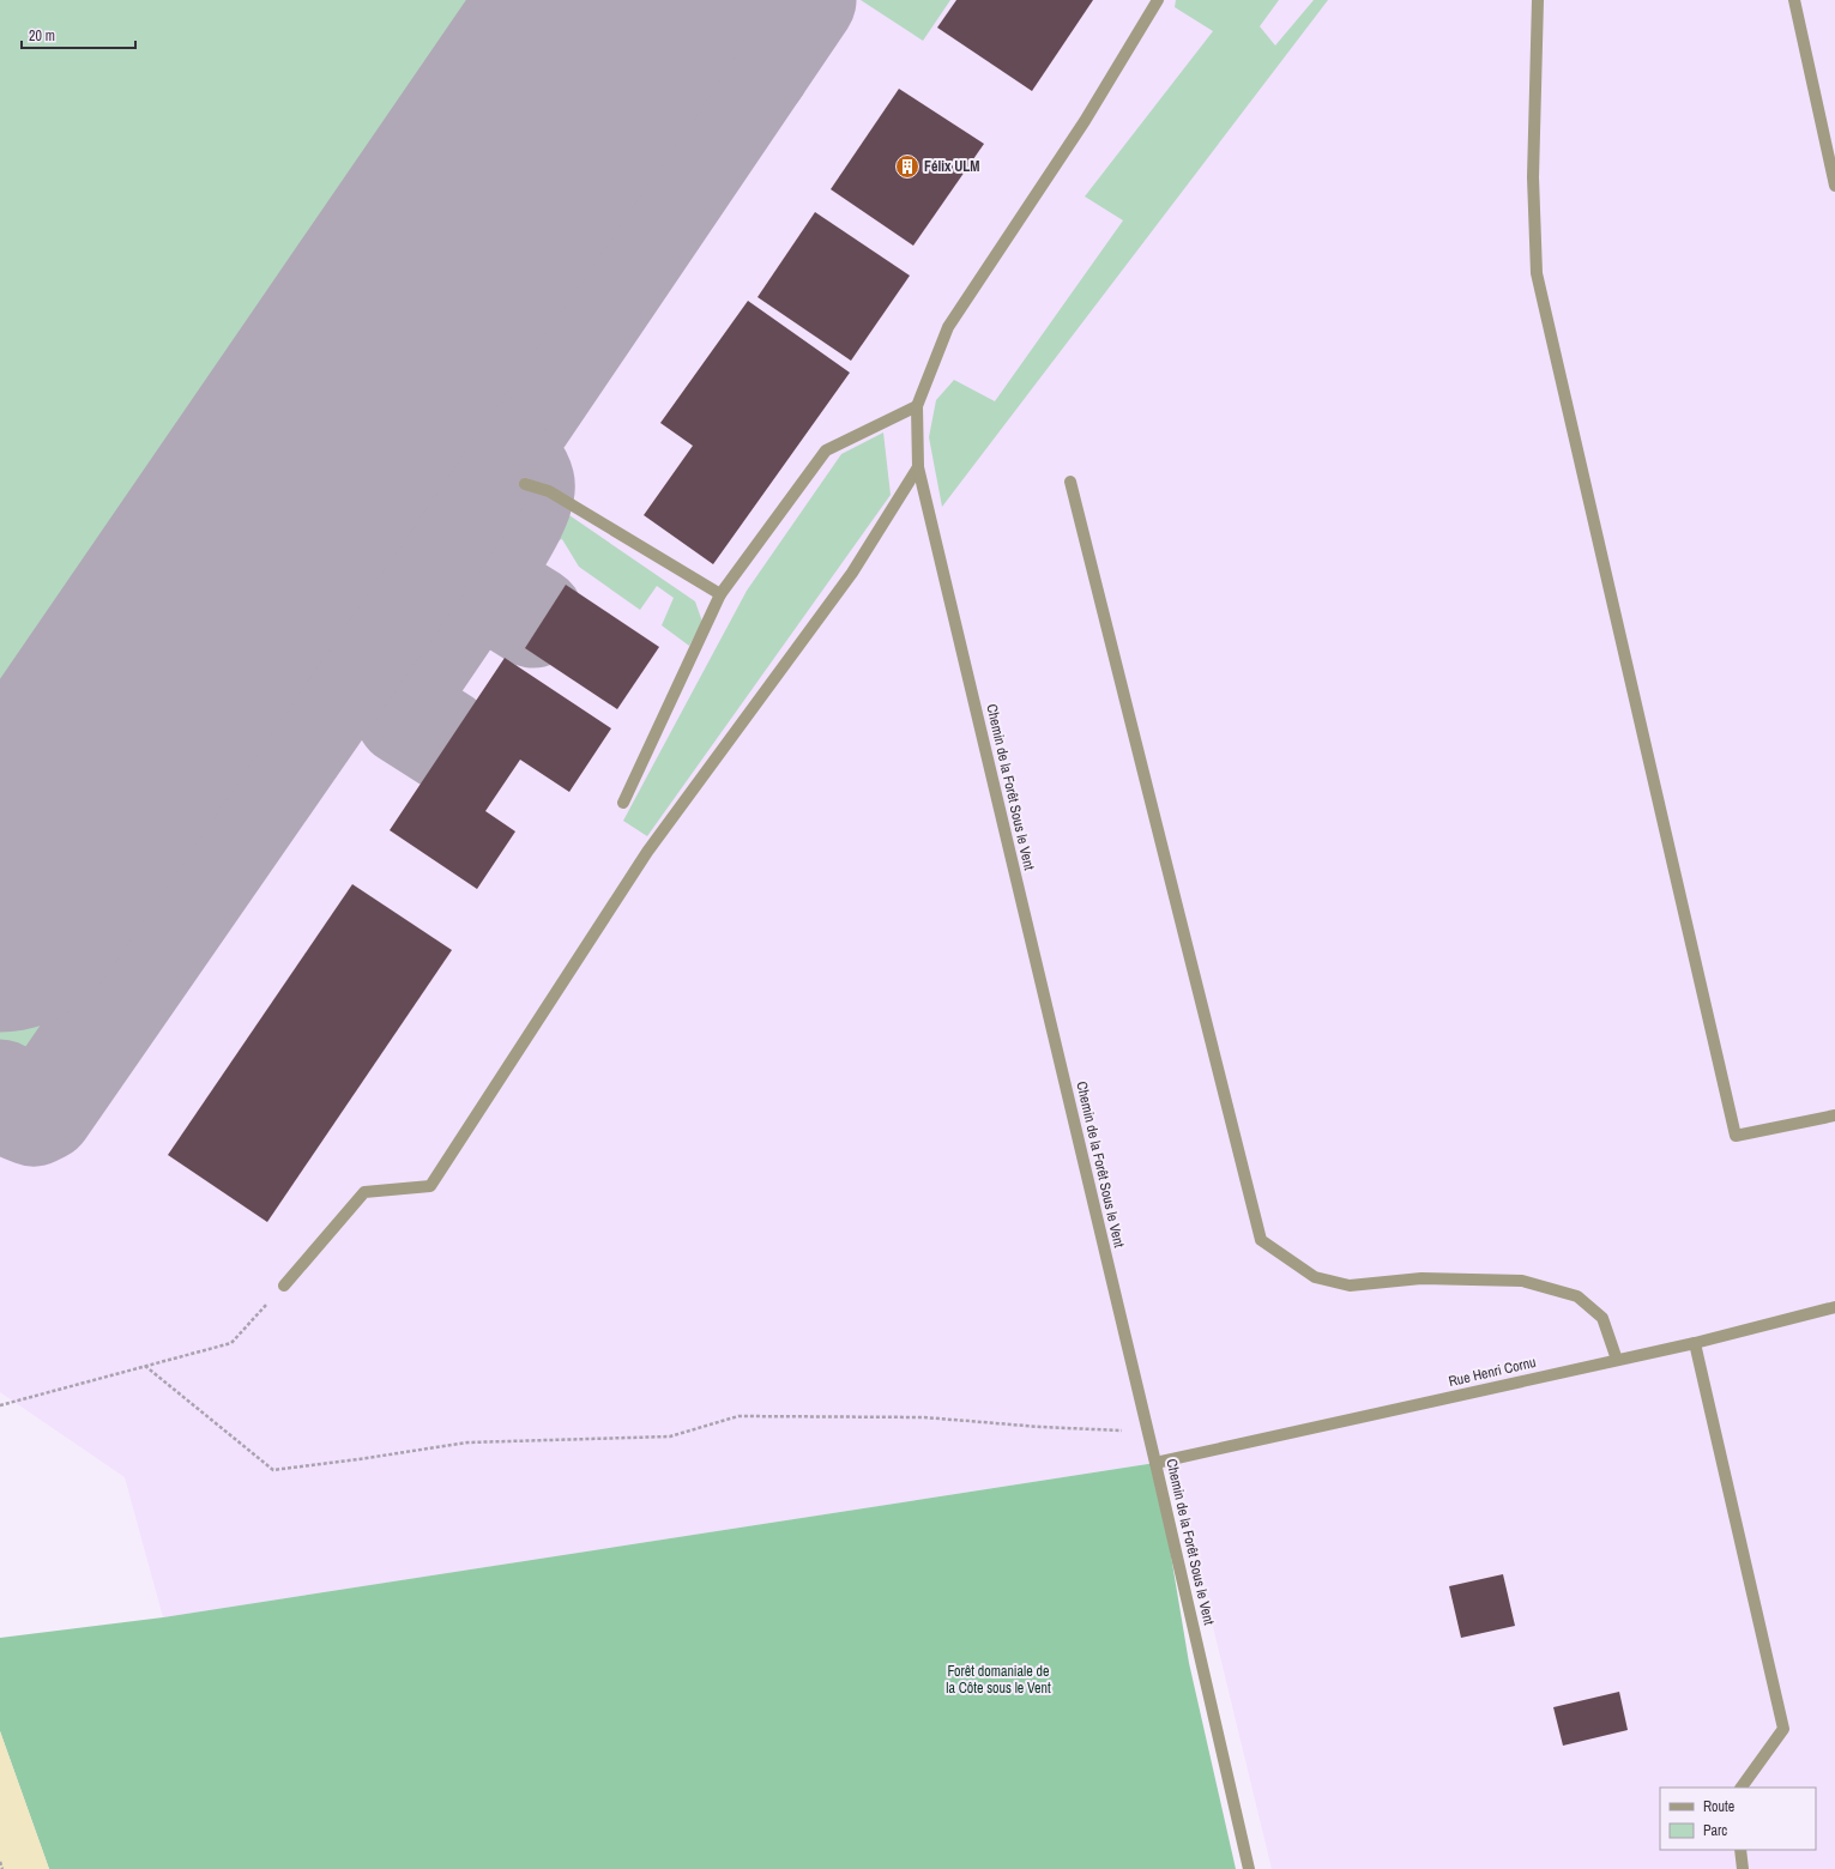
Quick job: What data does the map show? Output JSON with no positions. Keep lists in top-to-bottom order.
{
  "streets": {
    "street": ["Chemin de la Forêt Sous le Vent", "Rue Henri Cornu"]
  },
  "crossings": [
    ["Chemin de la Forêt Sous le Vent", "Rue Henri Cornu"]
  ],
  "parks": ["Forêt domaniale de la Côte sous le Vent"],
  "places": {
    "building": ["Félix ULM"]
  },
  "legend": ["Route", "Parc"],
  "scale_bar": "20 m"
}
